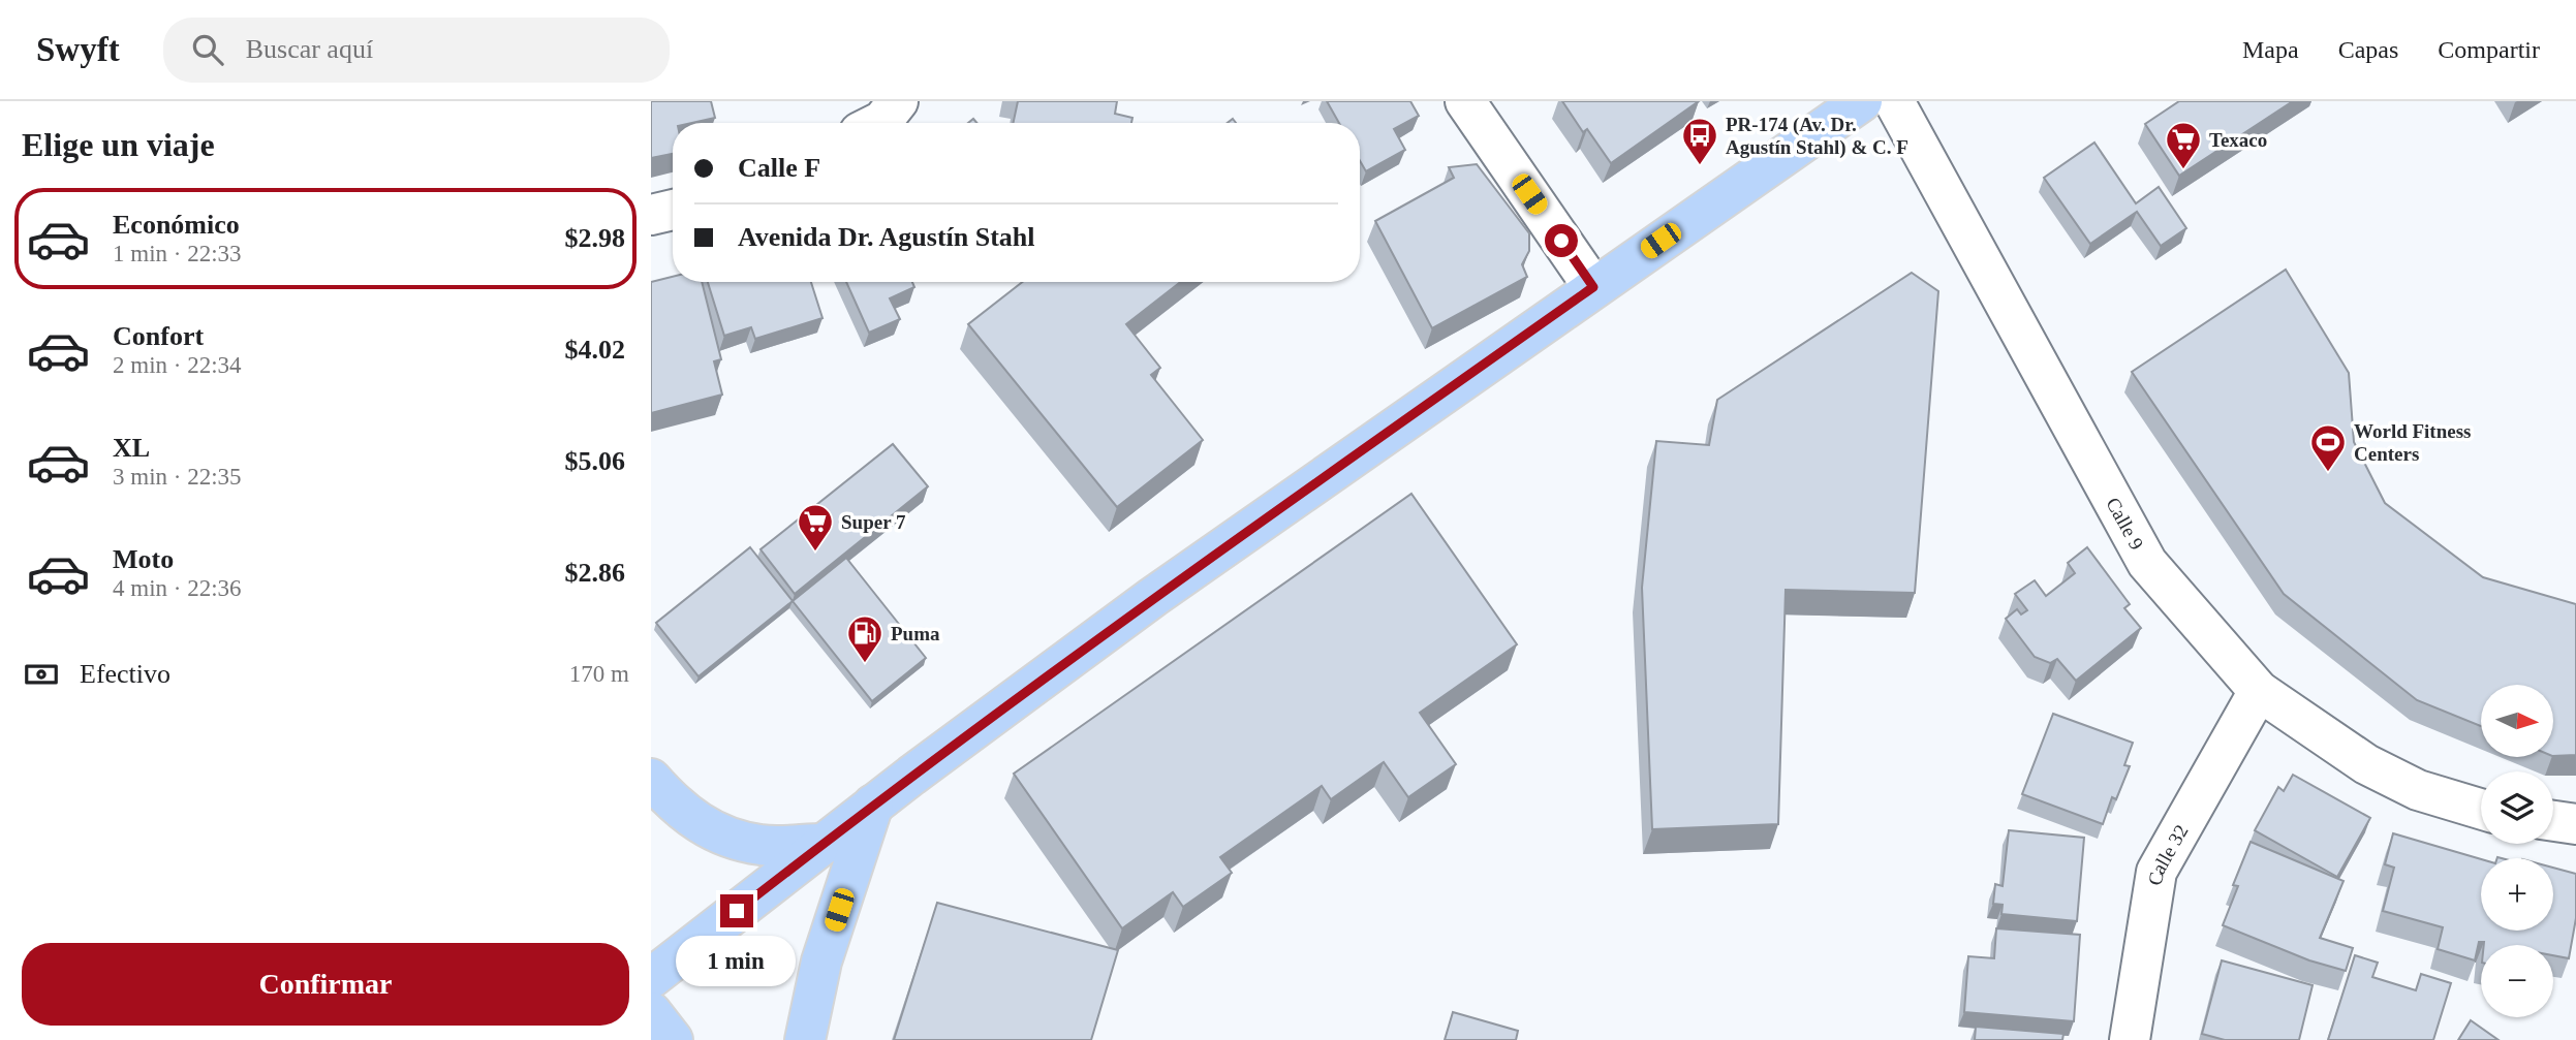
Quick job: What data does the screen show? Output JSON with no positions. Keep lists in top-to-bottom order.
{
  "streets": {
    "street": ["Calle 9", "Calle 32"]
  },
  "crossings": [
    ["Calle 9", "Calle 32"]
  ],
  "places": {
    "bus stop": ["PR-174 (Av. Dr. Agustín Stahl) & C. F"],
    "supermarket": ["Texaco", "Super 7"],
    "sports": ["World Fitness Centers"],
    "fuel station": ["Puma"]
  },
  "north": "right",
  "page": {
    "header": "Swyft",
    "search": "Buscar aquí",
    "nav": ["Mapa", "Capas", "Compartir"],
    "heading": "Elige un viaje",
    "banner": ["Calle F", "Avenida Dr. Agustín Stahl"],
    "list": [
      {
        "name": "Económico",
        "note": "1 min · 22:33",
        "value": "$2.98"
      },
      {
        "name": "Confort",
        "note": "2 min · 22:34",
        "value": "$4.02"
      },
      {
        "name": "XL",
        "note": "3 min · 22:35",
        "value": "$5.06"
      },
      {
        "name": "Moto",
        "note": "4 min · 22:36",
        "value": "$2.86"
      }
    ],
    "pay": ["Efectivo", "170 m"],
    "map_buttons": ["+", "−"],
    "buttons": "Confirmar",
    "bubble": "1 min"
  }
}
